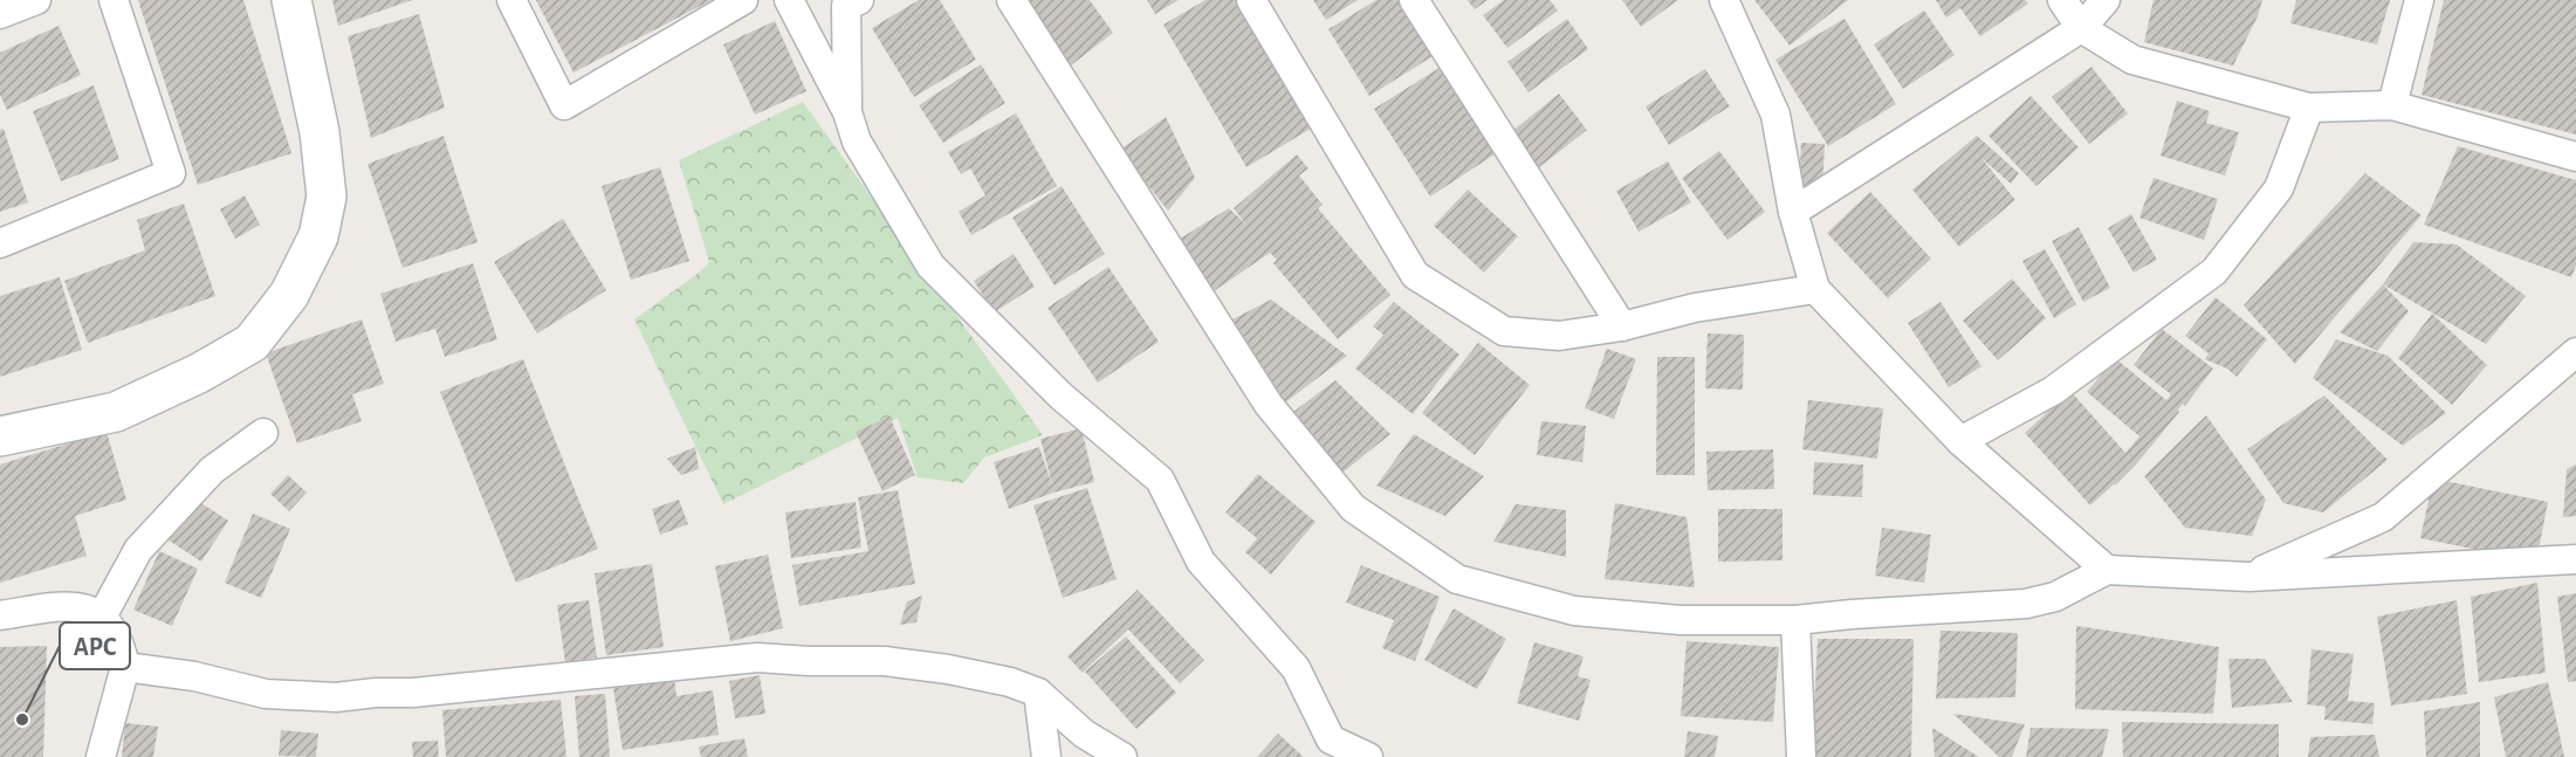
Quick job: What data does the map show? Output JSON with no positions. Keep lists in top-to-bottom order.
{
  "places": ["APC"]
}
